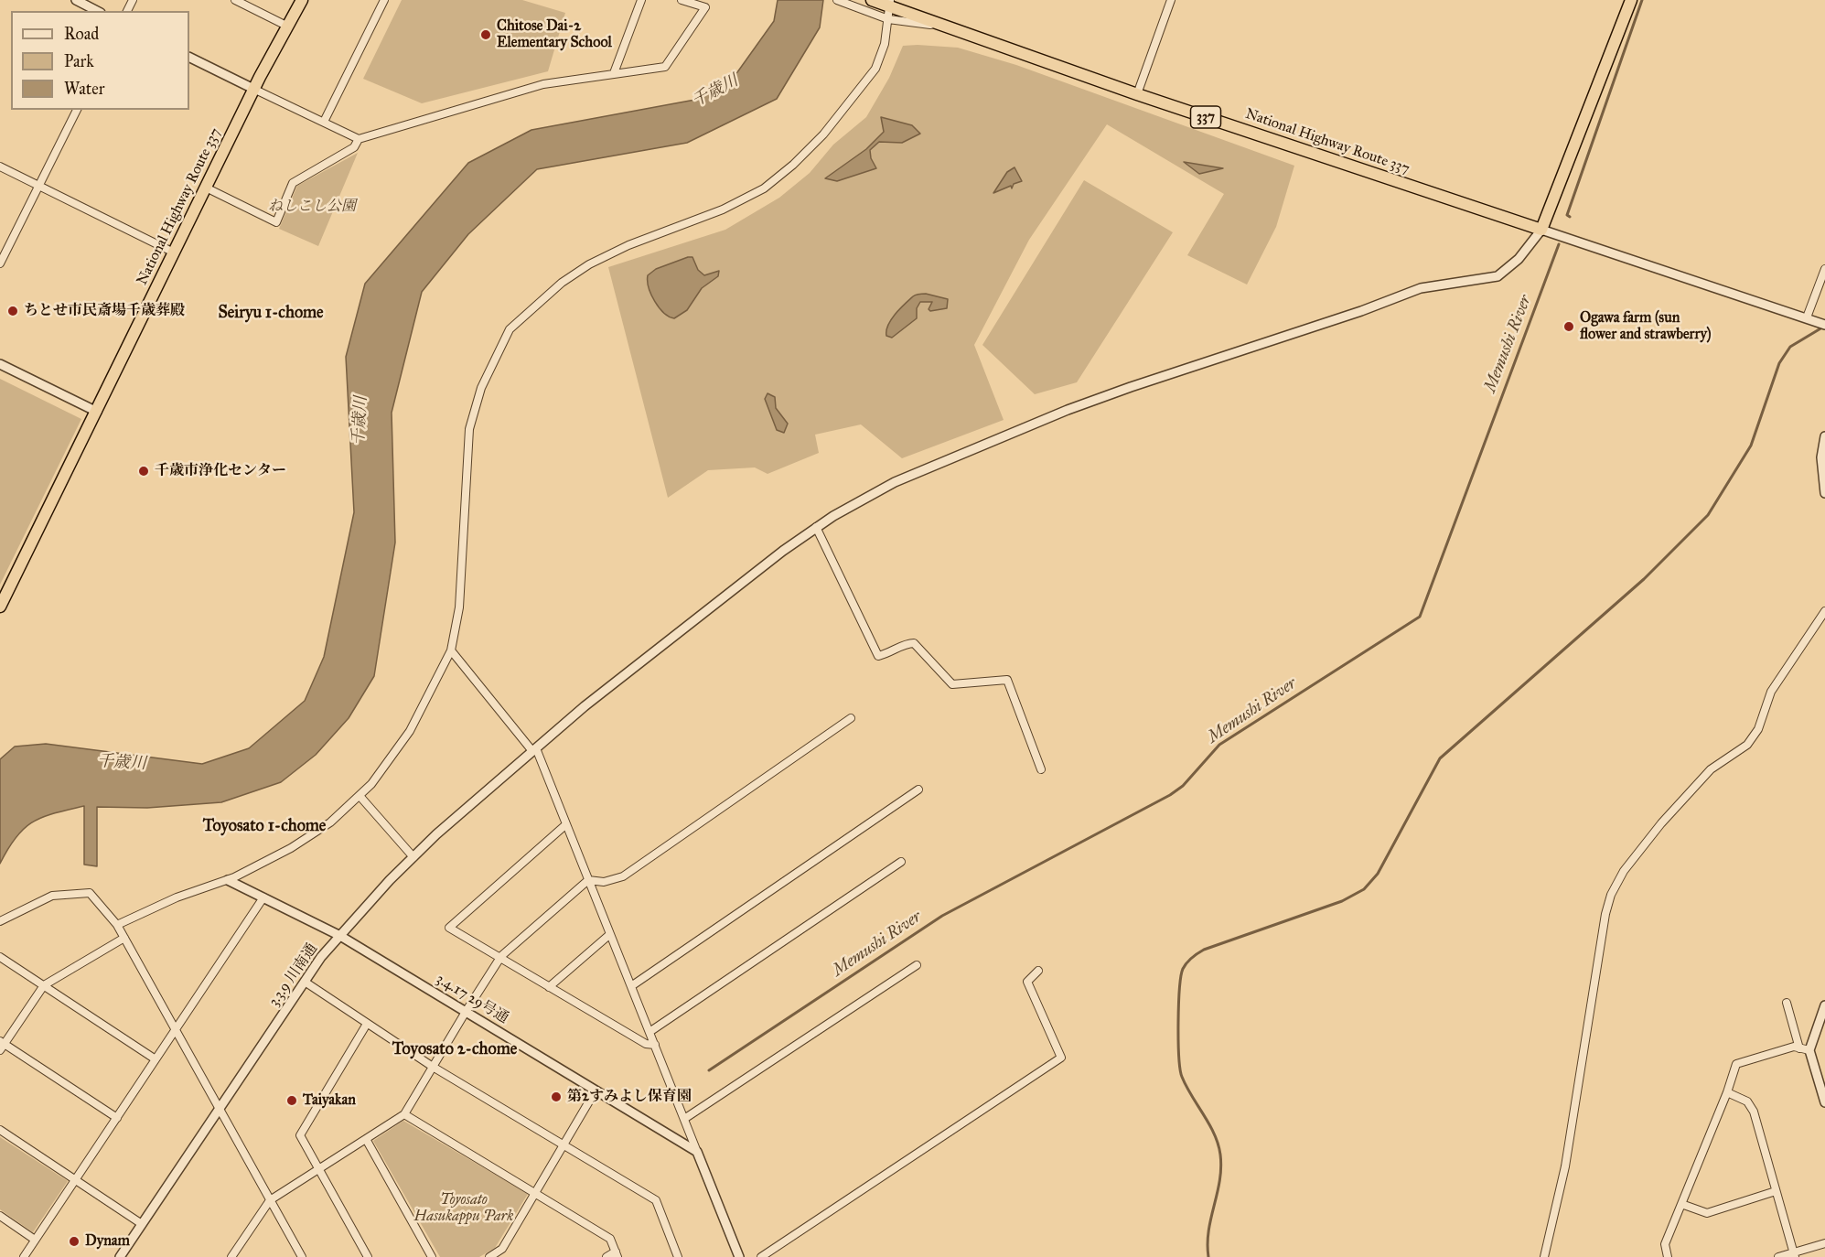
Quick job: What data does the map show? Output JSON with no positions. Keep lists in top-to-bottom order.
{
  "streets": {
    "highway": ["337", "National Highway Route 337"],
    "street": ["3.3.9 川南通", "3.4.17 29号通"]
  },
  "crossings": [
    ["National Highway Route 337", "3.3.9 川南通"],
    ["3.3.9 川南通", "3.4.17 29号通"]
  ],
  "districts": ["Seiryu 1-chome", "Toyosato 1-chome", "Toyosato 2-chome"],
  "water": ["千歳川", "Memushi River"],
  "parks": ["ねしこし公園", "Toyosato Hasukappu Park"],
  "places": [
    "Chitose Dai-2 Elementary School",
    "ちとせ市民斎場千歳葬殿",
    "Ogawa farm (sun flower and strawberry)",
    "千歳市浄化センター",
    "第2すみよし保育園",
    "Taiyakan",
    "Dynam"
  ],
  "legend": ["Road", "Park", "Water"]
}
